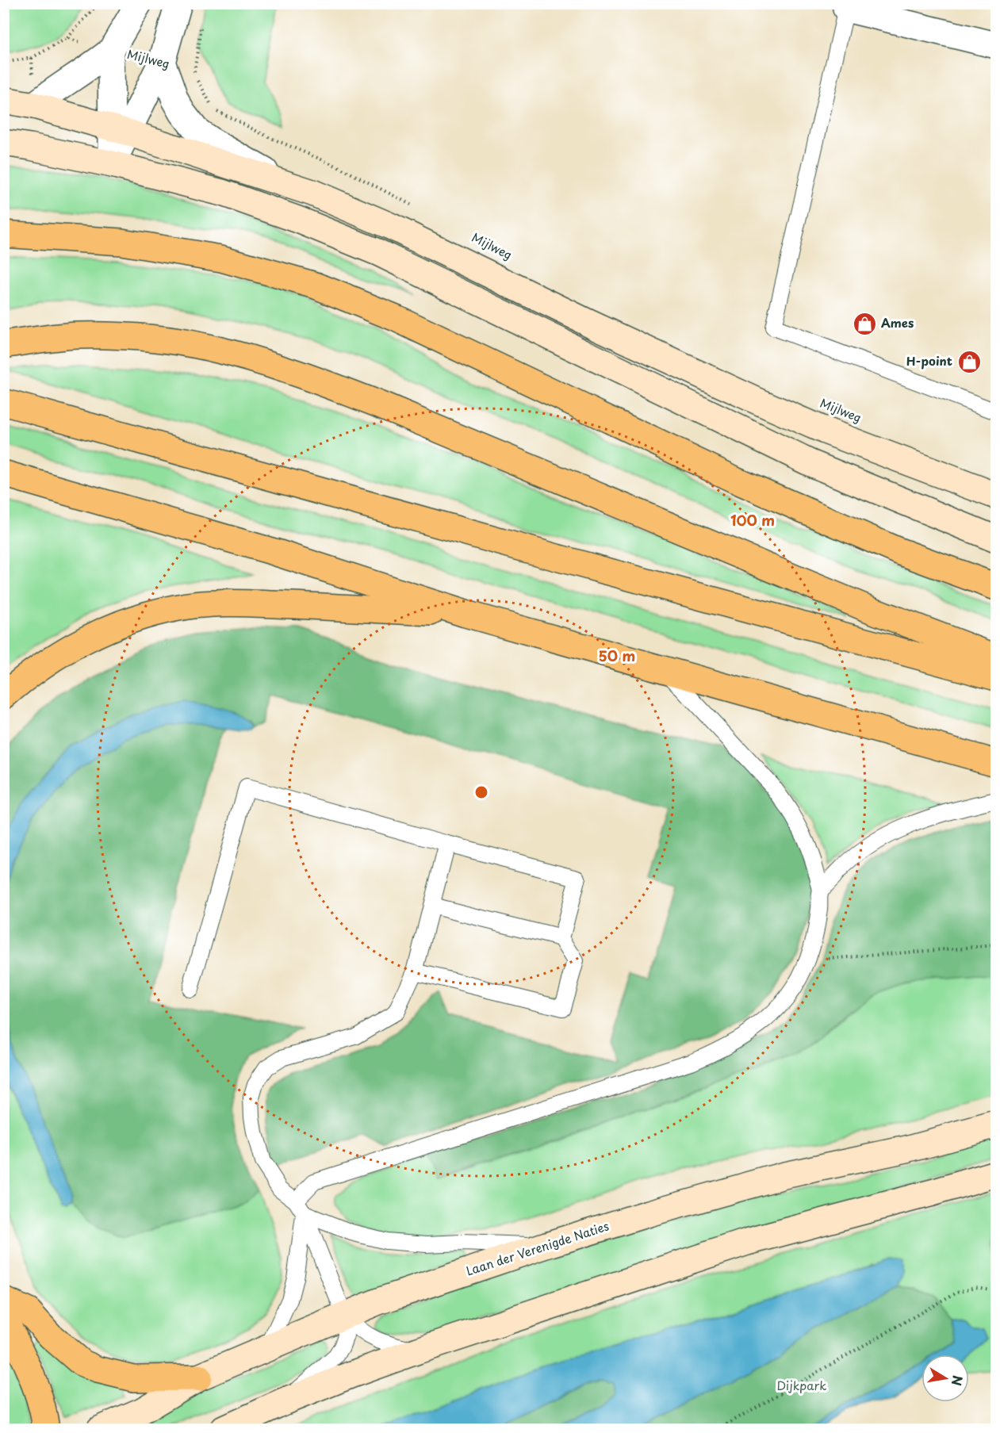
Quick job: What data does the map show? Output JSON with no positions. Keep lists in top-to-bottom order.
{
  "streets": {
    "main road": ["Mijlweg", "Laan der Verenigde Naties"]
  },
  "parks": ["Dijkpark"],
  "places": {
    "shop": ["Ames", "H-point"]
  },
  "north": "right",
  "rings": ["100 m", "50 m"]
}
